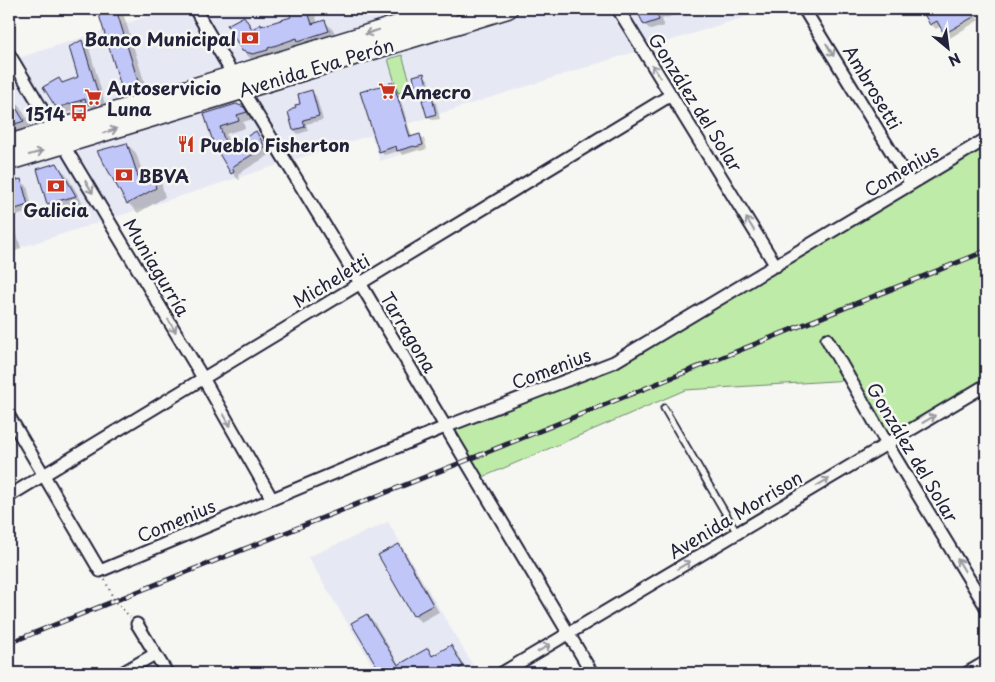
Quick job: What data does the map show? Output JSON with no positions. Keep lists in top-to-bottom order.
{
  "streets": {
    "main road": ["Avenida Eva Perón"],
    "street": [
      "Ambrosetti",
      "González del Solar",
      "Comenius",
      "Muniagurría",
      "Micheletti",
      "Tarragona",
      "Avenida Morrison"
    ]
  },
  "crossings": [
    ["Avenida Eva Perón", "Muniagurría"],
    ["Avenida Eva Perón", "Tarragona"],
    ["Ambrosetti", "Comenius"],
    ["González del Solar", "Comenius"],
    ["González del Solar", "Micheletti"],
    ["González del Solar", "Avenida Morrison"],
    ["Comenius", "Muniagurría"],
    ["Comenius", "Tarragona"],
    ["Muniagurría", "Micheletti"],
    ["Micheletti", "Tarragona"],
    ["Tarragona", "Avenida Morrison"]
  ],
  "one_way": [
    "Ambrosetti",
    "González del Solar",
    "Muniagurría",
    "Avenida Morrison"
  ],
  "places": {
    "bank": ["Banco Municipal", "BBVA", "Galicia"],
    "supermarket": ["Amecro", "Autoservicio Luna"],
    "bus stop": ["1514"],
    "restaurant": ["Pueblo Fisherton"]
  },
  "north": "bottom right"
}
